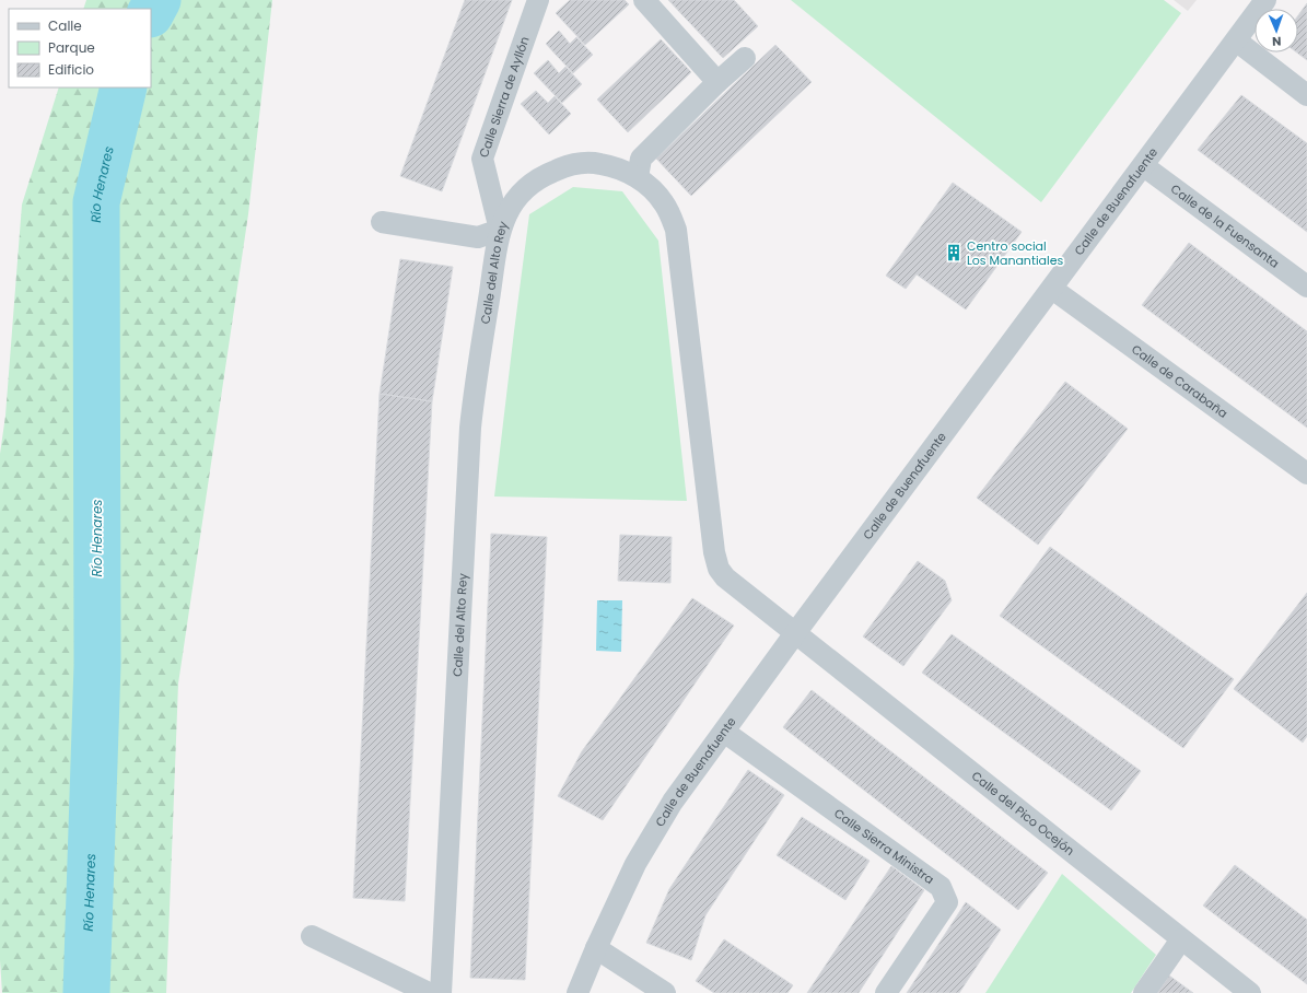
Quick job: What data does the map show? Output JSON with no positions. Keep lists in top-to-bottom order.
{
  "streets": {
    "street": [
      "Calle Sierra de Ayllón",
      "Calle de Buenafuente",
      "Calle de la Fuensanta",
      "Calle del Alto Rey",
      "Calle de Carabaña",
      "Calle del Pico Ocejón",
      "Calle Sierra Ministra"
    ]
  },
  "crossings": [
    ["Calle Sierra de Ayllón", "Calle del Alto Rey"],
    ["Calle de Buenafuente", "Calle de la Fuensanta"],
    ["Calle de Buenafuente", "Calle del Alto Rey"],
    ["Calle de Buenafuente", "Calle de Carabaña"],
    ["Calle de Buenafuente", "Calle del Pico Ocejón"],
    ["Calle de Buenafuente", "Calle Sierra Ministra"],
    ["Calle del Alto Rey", "Calle del Pico Ocejón"]
  ],
  "water": ["Río Henares"],
  "places": {
    "building": ["Centro social Los Manantiales"]
  },
  "legend": ["Calle", "Parque", "Edificio"],
  "north": "bottom"
}
